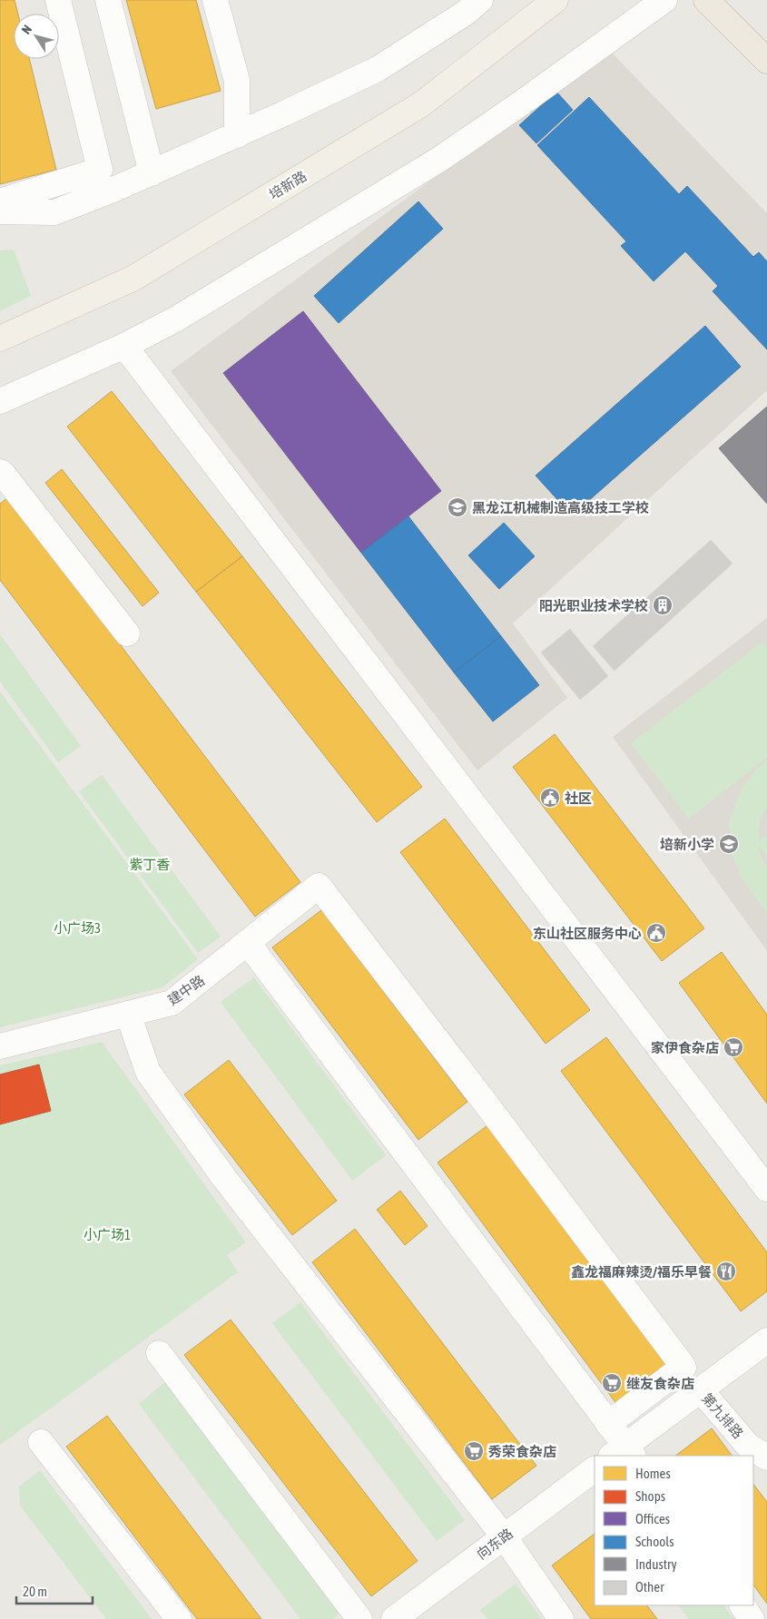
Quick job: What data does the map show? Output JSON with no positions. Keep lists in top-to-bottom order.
{
  "streets": {
    "main road": ["培新路"],
    "street": ["建中路", "第九排路", "向东路"]
  },
  "parks": ["紫丁香", "小广场3", "小广场1"],
  "places": {
    "school or university": ["黑龙江机械制造高级技工学校", "培新小学"],
    "building": ["阳光职业技术学校"],
    "public building": ["社区", "东山社区服务中心"],
    "supermarket": ["家伊食杂店", "继友食杂店", "秀荣食杂店"],
    "restaurant": ["鑫龙福麻辣烫/福乐早餐"]
  },
  "legend": [
    "Homes",
    "Shops",
    "Offices",
    "Schools",
    "Industry",
    "Other"
  ],
  "scale_bar": "20 m",
  "north": "top left"
}
